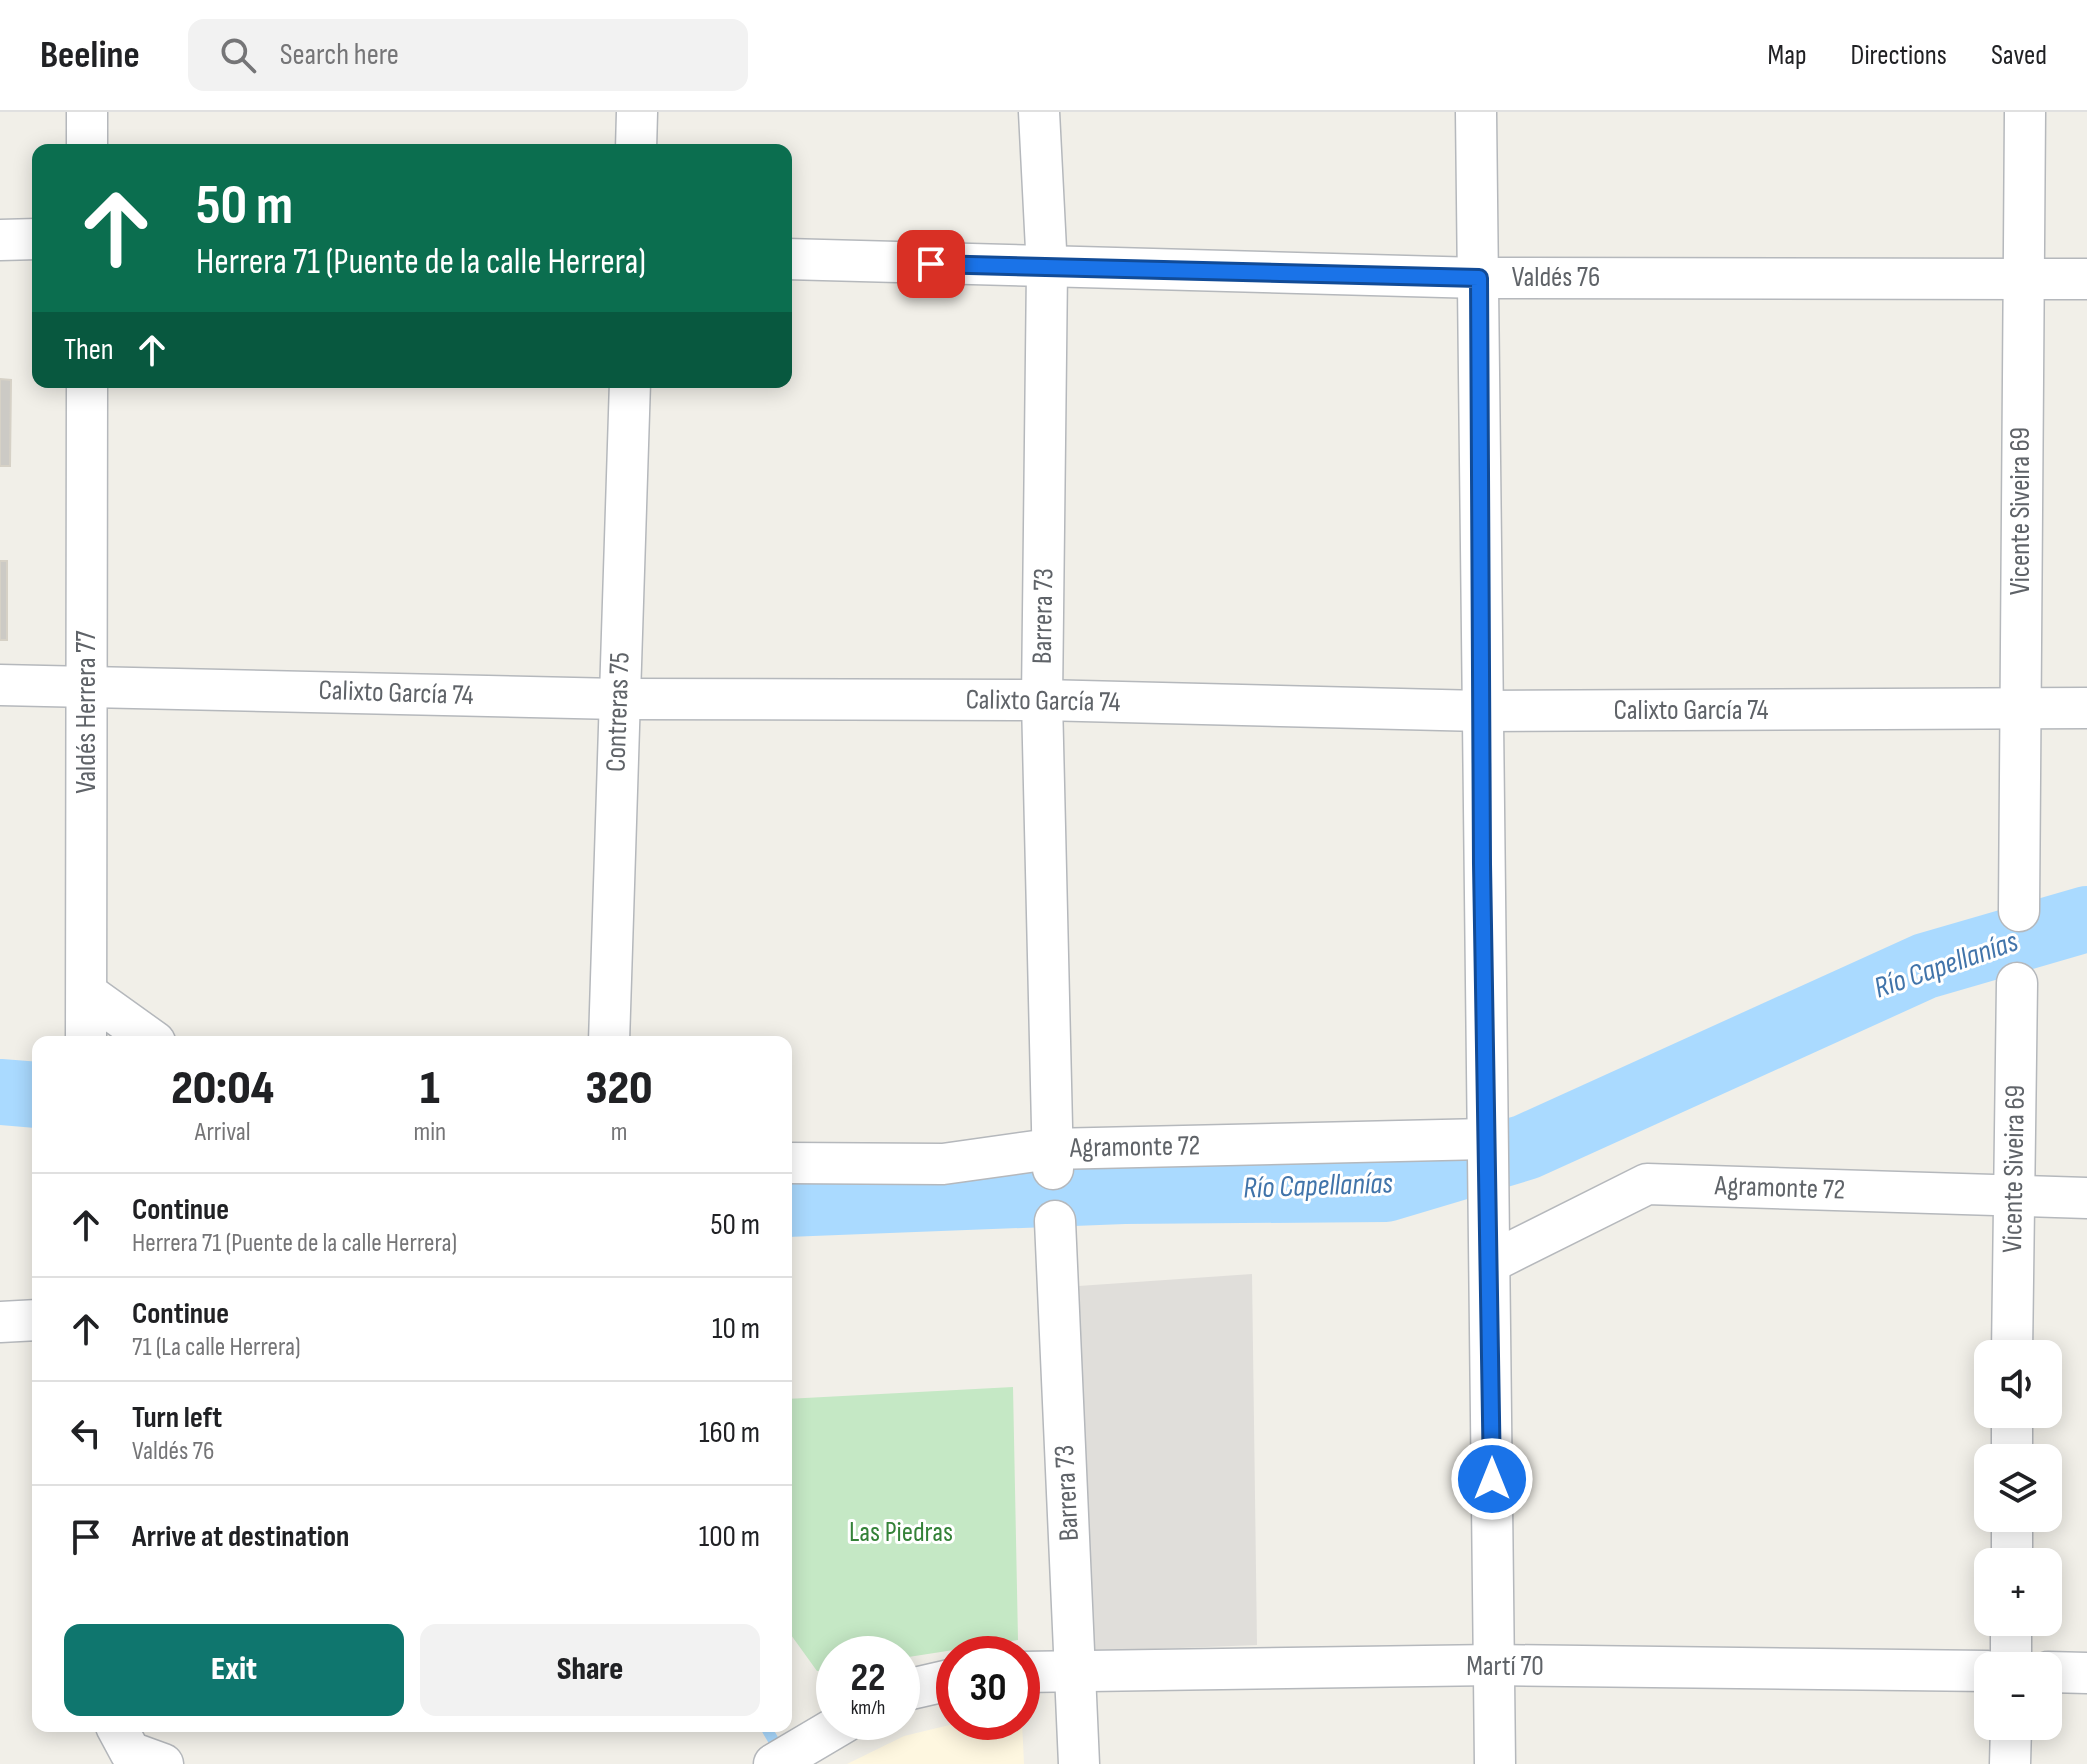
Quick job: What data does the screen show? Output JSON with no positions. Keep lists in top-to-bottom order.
{
  "streets": {
    "street": [
      "Valdés 76",
      "Vicente Siveira 69",
      "Barrera 73",
      "Calixto García 74",
      "Valdés Herrera 77",
      "Contreras 75",
      "Agramonte 72",
      "Martí 70"
    ]
  },
  "crossings": [
    ["Valdés 76", "Vicente Siveira 69"],
    ["Valdés 76", "Barrera 73"],
    ["Vicente Siveira 69", "Calixto García 74"],
    ["Vicente Siveira 69", "Agramonte 72"],
    ["Barrera 73", "Calixto García 74"],
    ["Barrera 73", "Agramonte 72"],
    ["Barrera 73", "Martí 70"],
    ["Calixto García 74", "Valdés Herrera 77"],
    ["Calixto García 74", "Contreras 75"]
  ],
  "water": ["Río Capellanías"],
  "parks": ["Las Piedras"],
  "page": {
    "header": "Beeline",
    "search": "Search here",
    "nav": ["Map", "Directions", "Saved"],
    "turn": ["50 m", "Herrera 71 (Puente de la calle Herrera)"],
    "then": "Then",
    "eta": [
      "20:04",
      "Arrival",
      "1",
      "min",
      "320",
      "m"
    ],
    "list": [
      {
        "name": "Continue",
        "note": "Herrera 71 (Puente de la calle Herrera)",
        "value": "50 m"
      },
      {
        "name": "Continue",
        "note": "71 (La calle Herrera)",
        "value": "10 m"
      },
      {
        "name": "Turn left",
        "note": "Valdés 76",
        "value": "160 m"
      },
      {
        "name": "Arrive at destination",
        "value": "100 m"
      }
    ],
    "map_buttons": ["+", "−"],
    "buttons": ["Exit", "Share"],
    "speed": "22 km/h",
    "limit": "30"
  }
}
